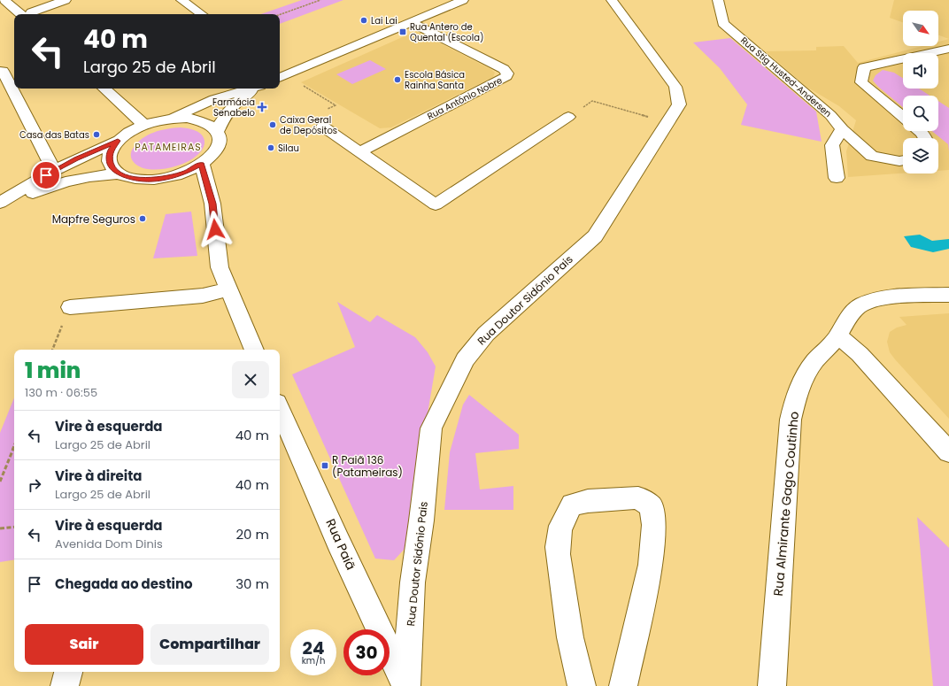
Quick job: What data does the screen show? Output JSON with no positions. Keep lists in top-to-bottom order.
{
  "streets": {
    "street": [
      "Rua Stig Husted-Andersen",
      "Rua António Nobre",
      "Rua Doutor Sidónio Pais",
      "Rua Almirante Gago Coutinho",
      "Rua Paiã"
    ]
  },
  "crossings": [
    ["Rua Doutor Sidónio Pais", "Rua Paiã"]
  ],
  "districts": ["PATAMEIRAS"],
  "places": {
    "other": [
      "Lai Lai",
      "Escola Básica Rainha Santa",
      "Caixa Geral de Depósitos",
      "Casa das Batas",
      "Silau",
      "Mapfre Seguros"
    ],
    "transit": ["Rua Antero de Quental (Escola)", "R Paiã 136 (Patameiras)"],
    "health": ["Farmácia Senabelo"]
  },
  "north": "bottom right",
  "page": {
    "turn": ["40 m", "Largo 25 de Abril"],
    "heading": ["1 min", "130 m · 06:55"],
    "list": [
      {
        "name": "Vire à esquerda",
        "note": "Largo 25 de Abril",
        "value": "40 m"
      },
      {
        "name": "Vire à direita",
        "note": "Largo 25 de Abril",
        "value": "40 m"
      },
      {
        "name": "Vire à esquerda",
        "note": "Avenida Dom Dinis",
        "value": "20 m"
      },
      {
        "name": "Chegada ao destino",
        "value": "30 m"
      }
    ],
    "buttons": ["Sair", "Compartilhar"],
    "speed": "24 km/h",
    "limit": "30"
  }
}
